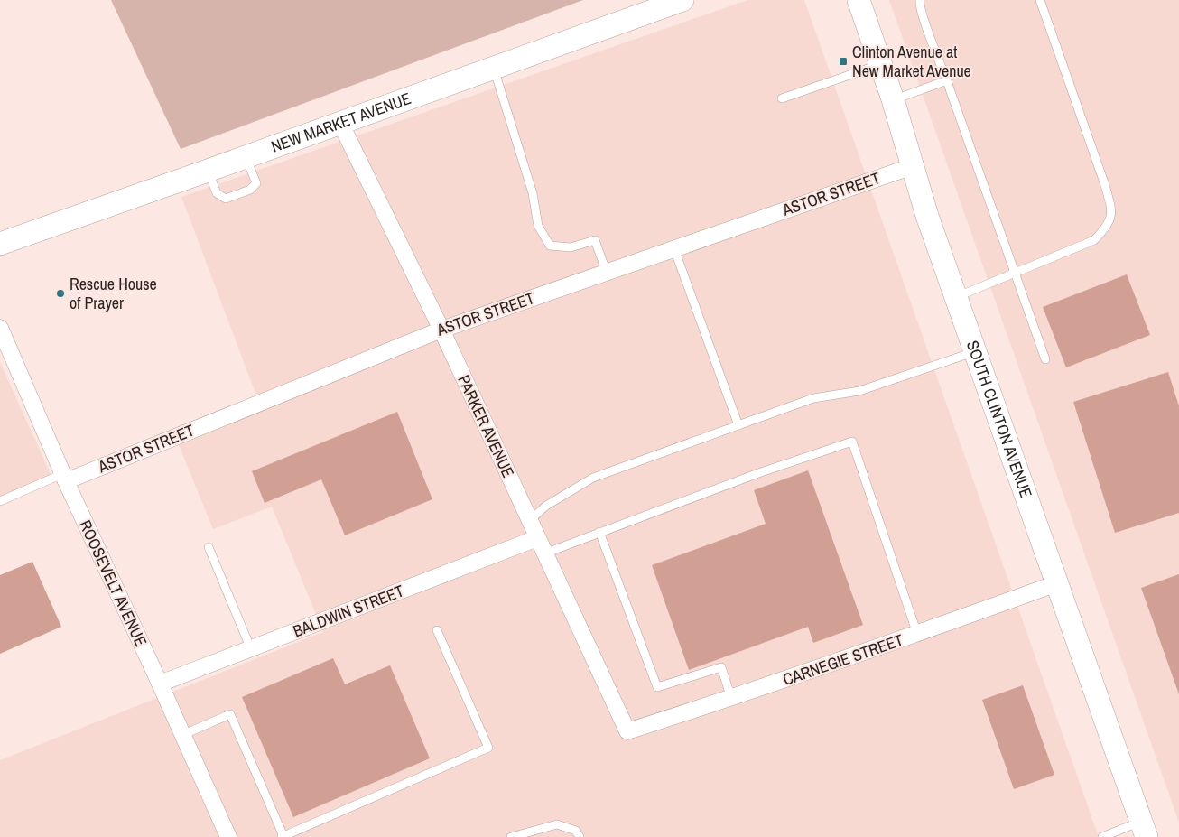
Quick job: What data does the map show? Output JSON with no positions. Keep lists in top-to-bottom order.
{
  "streets": {
    "street": [
      "NEW MARKET AVENUE",
      "ASTOR STREET",
      "SOUTH CLINTON AVENUE",
      "PARKER AVENUE",
      "ROOSEVELT AVENUE",
      "BALDWIN STREET",
      "CARNEGIE STREET"
    ]
  },
  "crossings": [
    ["NEW MARKET AVENUE", "PARKER AVENUE"],
    ["ASTOR STREET", "SOUTH CLINTON AVENUE"],
    ["ASTOR STREET", "PARKER AVENUE"],
    ["ASTOR STREET", "ROOSEVELT AVENUE"],
    ["SOUTH CLINTON AVENUE", "CARNEGIE STREET"],
    ["PARKER AVENUE", "BALDWIN STREET"],
    ["PARKER AVENUE", "CARNEGIE STREET"],
    ["ROOSEVELT AVENUE", "BALDWIN STREET"]
  ],
  "places": {
    "transit": ["Clinton Avenue at New Market Avenue"],
    "other": ["Rescue House of Prayer"]
  }
}
